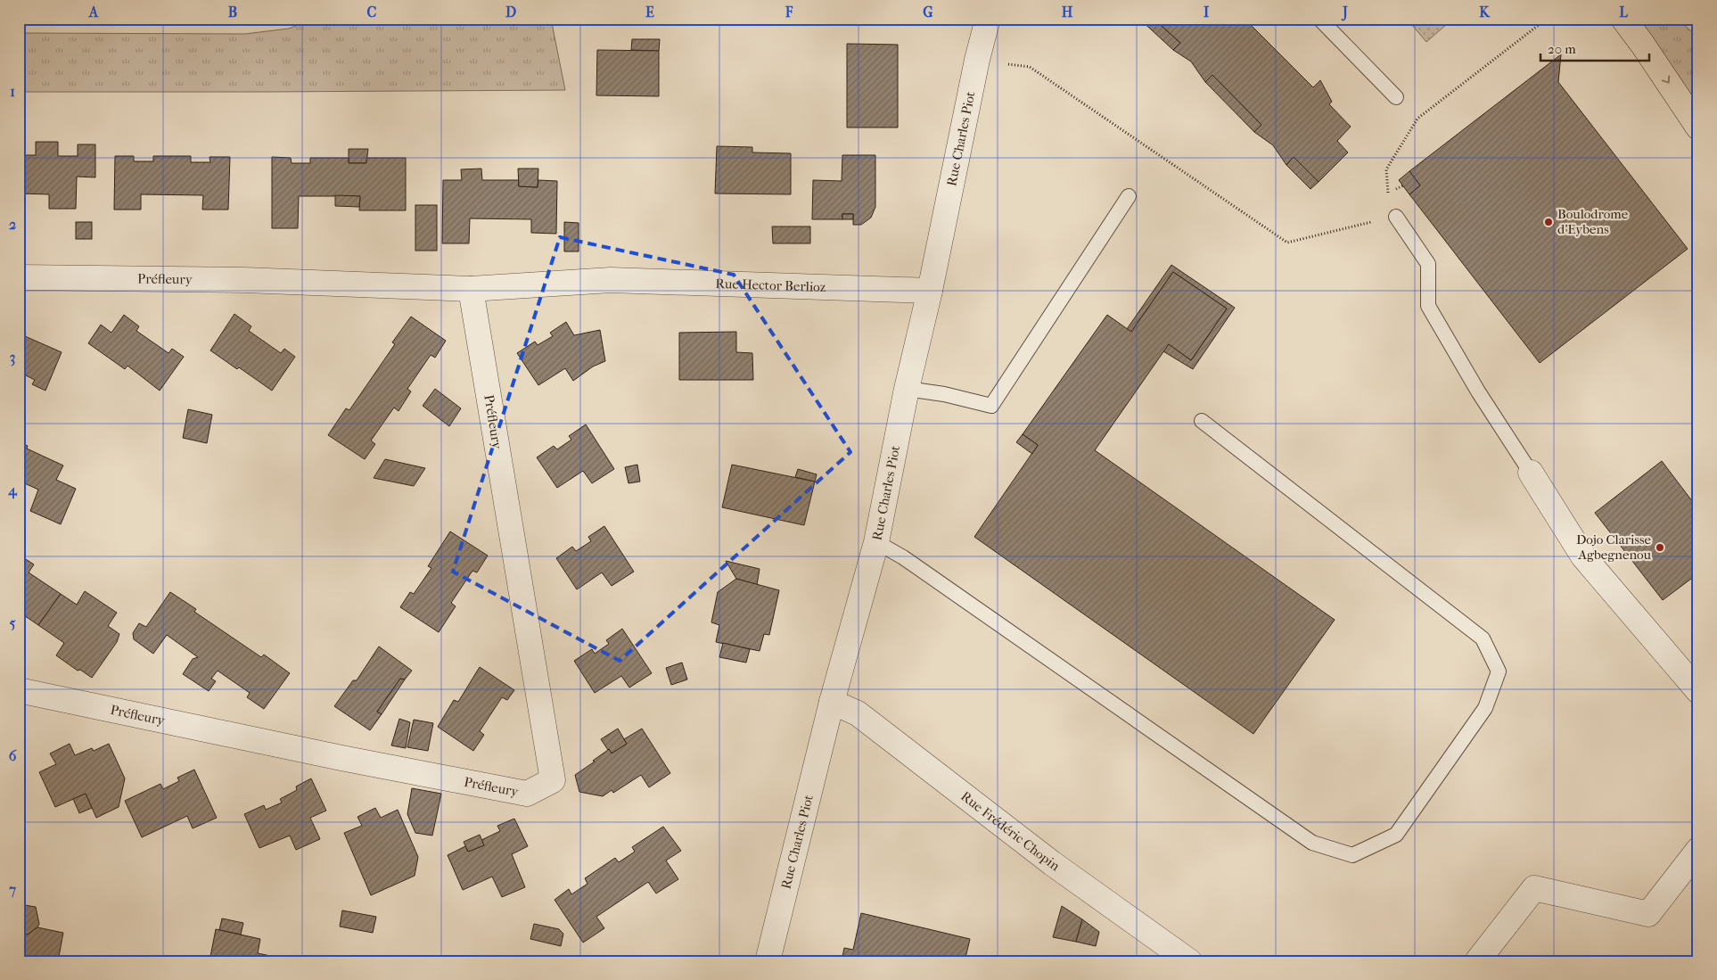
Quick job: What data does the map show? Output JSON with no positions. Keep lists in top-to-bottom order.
{
  "streets": {
    "street": [
      "Rue Charles Piot",
      "Préfleury",
      "Rue Hector Berlioz",
      "Rue Frédéric Chopin"
    ]
  },
  "crossings": [
    ["Rue Charles Piot", "Rue Hector Berlioz"],
    ["Rue Charles Piot", "Rue Frédéric Chopin"],
    ["Préfleury", "Rue Hector Berlioz"]
  ],
  "places": ["Boulodrome d'Eybens", "Dojo Clarisse Agbegnenou"],
  "scale_bar": "20 m",
  "grid": {
    "columns": [
      "A",
      "B",
      "C",
      "D",
      "E",
      "F",
      "G",
      "H",
      "I",
      "J",
      "K",
      "L"
    ],
    "rows": [
      "1",
      "2",
      "3",
      "4",
      "5",
      "6",
      "7"
    ]
  }
}
